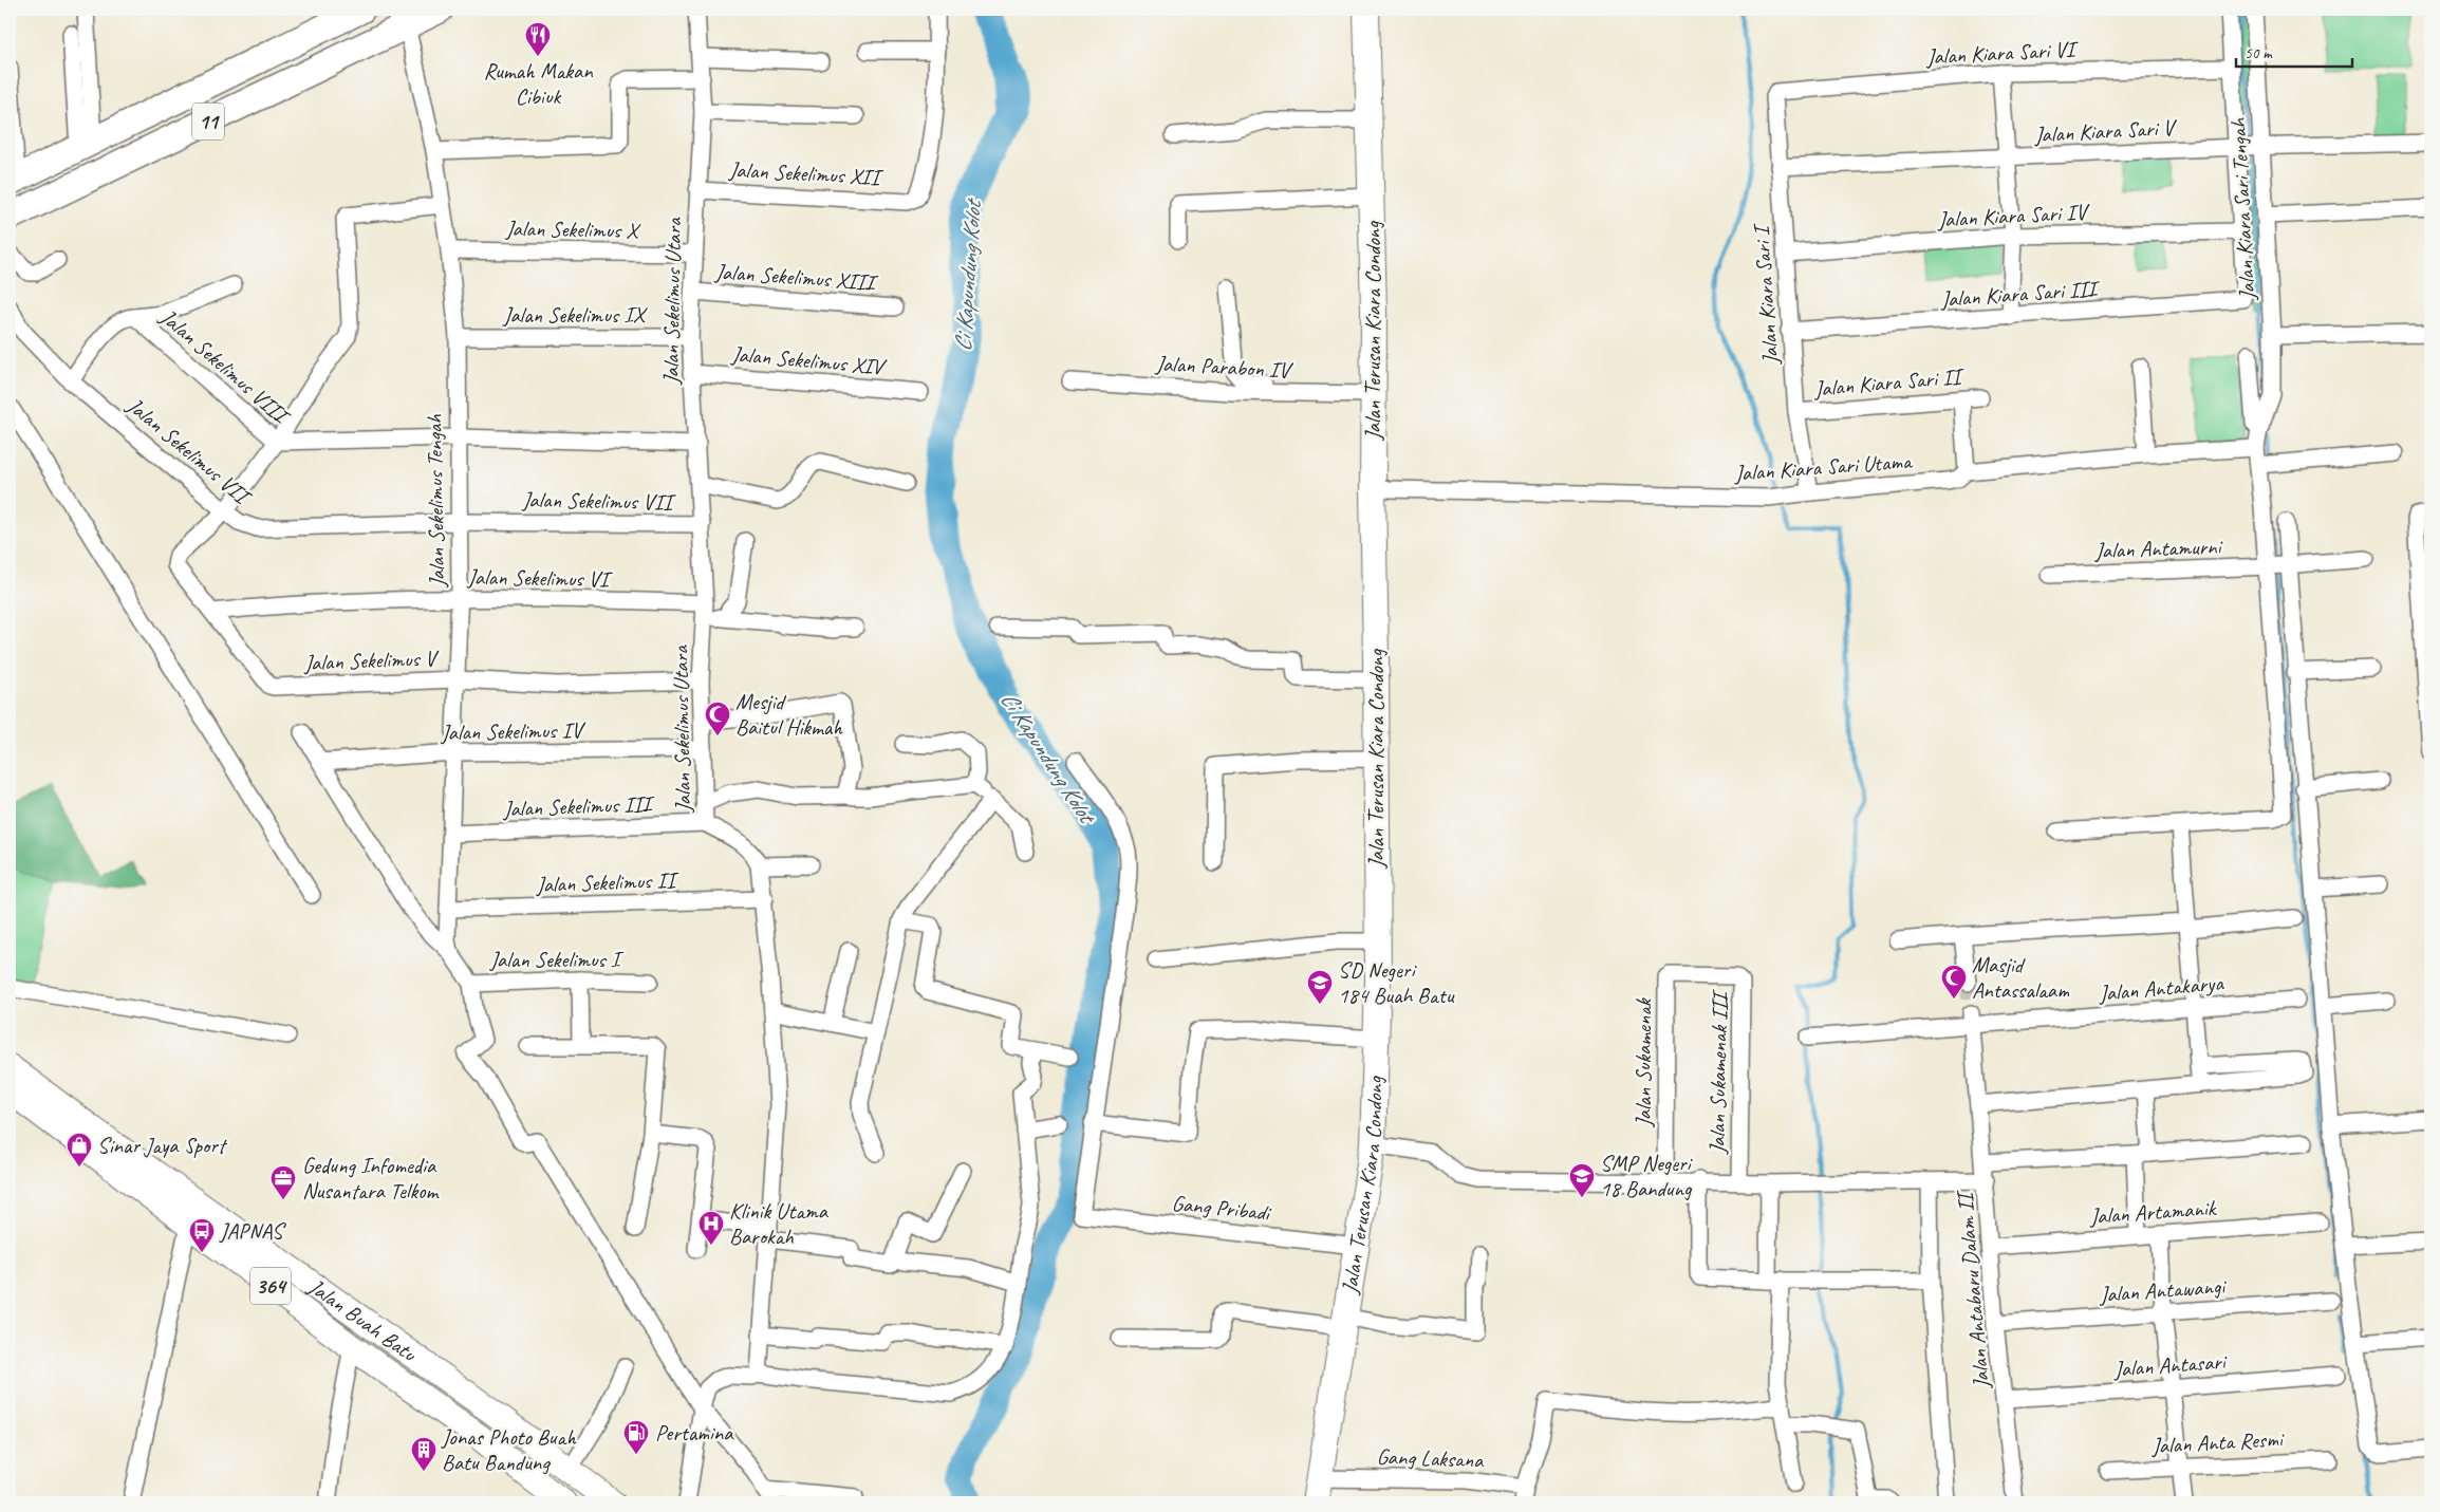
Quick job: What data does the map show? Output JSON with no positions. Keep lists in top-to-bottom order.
{
  "streets": {
    "highway": ["11"],
    "main road": ["Jalan Terusan Kiara Condong", "364", "Jalan Buah Batu"],
    "street": [
      "Jalan Kiara Sari VI",
      "Jalan Kiara Sari V",
      "Jalan Sekelimus XII",
      "Jalan Kiara Sari Tengah",
      "Jalan Kiara Sari IV",
      "Jalan Sekelimus X",
      "Jalan Sekelimus XIII",
      "Jalan Kiara Sari III",
      "Jalan Kiara Sari I",
      "Jalan Sekelimus Utara",
      "Jalan Sekelimus IX",
      "Jalan Sekelimus XIV",
      "Jalan Sekelimus VIII",
      "Jalan Parabon IV",
      "Jalan Kiara Sari II",
      "Jalan Sekelimus VII",
      "Jalan Kiara Sari Utama",
      "Jalan Sekelimus Tengah",
      "Jalan Antamurni",
      "Jalan Sekelimus VI",
      "Jalan Sekelimus V",
      "Jalan Sekelimus IV",
      "Jalan Sekelimus III",
      "Jalan Sekelimus II",
      "Jalan Sekelimus I",
      "Jalan Antakarya",
      "Jalan Sukamenak",
      "Jalan Sukamenak III",
      "Gang Pribadi",
      "Jalan Artamanik",
      "Jalan Antawangi",
      "Jalan Antabaru Dalam II",
      "Jalan Antasari",
      "Jalan Anta Resmi",
      "Gang Laksana"
    ]
  },
  "crossings": [
    ["Jalan Kiara Sari VI", "Jalan Kiara Sari Tengah"],
    ["Jalan Kiara Sari VI", "Jalan Kiara Sari I"],
    ["11", "Jalan Sekelimus Tengah"],
    ["Jalan Kiara Sari V", "Jalan Kiara Sari Tengah"],
    ["Jalan Kiara Sari V", "Jalan Kiara Sari I"],
    ["Jalan Sekelimus XII", "Jalan Sekelimus Utara"],
    ["Jalan Kiara Sari Tengah", "Jalan Kiara Sari IV"],
    ["Jalan Kiara Sari Tengah", "Jalan Kiara Sari III"],
    ["Jalan Kiara Sari Tengah", "Jalan Kiara Sari Utama"],
    ["Jalan Kiara Sari Tengah", "Jalan Antamurni"],
    ["Jalan Kiara Sari IV", "Jalan Kiara Sari I"],
    ["Jalan Sekelimus X", "Jalan Sekelimus Utara"],
    ["Jalan Sekelimus X", "Jalan Sekelimus Tengah"],
    ["Jalan Sekelimus XIII", "Jalan Sekelimus Utara"],
    ["Jalan Kiara Sari III", "Jalan Kiara Sari I"],
    ["Jalan Kiara Sari I", "Jalan Kiara Sari II"],
    ["Jalan Kiara Sari I", "Jalan Kiara Sari Utama"],
    ["Jalan Sekelimus Utara", "Jalan Sekelimus IX"],
    ["Jalan Sekelimus Utara", "Jalan Sekelimus XIV"],
    ["Jalan Sekelimus Utara", "Jalan Sekelimus VIII"],
    ["Jalan Sekelimus Utara", "Jalan Sekelimus VII"],
    ["Jalan Sekelimus Utara", "Jalan Sekelimus VI"],
    ["Jalan Sekelimus Utara", "Jalan Sekelimus V"],
    ["Jalan Sekelimus Utara", "Jalan Sekelimus IV"],
    ["Jalan Sekelimus Utara", "Jalan Sekelimus III"],
    ["Jalan Sekelimus Utara", "Jalan Sekelimus II"],
    ["Jalan Sekelimus IX", "Jalan Sekelimus Tengah"],
    ["Jalan Terusan Kiara Condong", "Jalan Parabon IV"],
    ["Jalan Terusan Kiara Condong", "Gang Pribadi"],
    ["Jalan Terusan Kiara Condong", "Gang Laksana"],
    ["Jalan Sekelimus VIII", "Jalan Sekelimus VII"],
    ["Jalan Sekelimus VIII", "Jalan Sekelimus Tengah"],
    ["Jalan Sekelimus VII", "Jalan Sekelimus Tengah"],
    ["Jalan Sekelimus VII", "Jalan Sekelimus V"],
    ["Jalan Sekelimus Tengah", "Jalan Sekelimus VI"],
    ["Jalan Sekelimus Tengah", "Jalan Sekelimus V"],
    ["Jalan Sekelimus Tengah", "Jalan Sekelimus IV"],
    ["Jalan Sekelimus Tengah", "Jalan Sekelimus III"],
    ["Jalan Sekelimus Tengah", "Jalan Sekelimus II"],
    ["Jalan Sekelimus Tengah", "Jalan Sekelimus I"],
    ["Jalan Sekelimus VI", "Jalan Sekelimus V"],
    ["Jalan Antakarya", "Jalan Antabaru Dalam II"],
    ["Jalan Sukamenak", "Jalan Sukamenak III"],
    ["Jalan Artamanik", "Jalan Antabaru Dalam II"],
    ["Jalan Antawangi", "Jalan Antabaru Dalam II"],
    ["Jalan Antabaru Dalam II", "Jalan Antasari"]
  ],
  "water": ["Ci Kapundung Kolot"],
  "places": {
    "restaurant": ["Rumah Makan Cibiuk"],
    "mosque": ["Mesjid Baitul Hikmah", "Masjid Antassalaam"],
    "school or university": ["SD Negeri 184 Buah Batu", "SMP Negeri 18 Bandung"],
    "shop": ["Sinar Jaya Sport"],
    "office": ["Gedung Infomedia Nusantara Telkom"],
    "hospital": ["Klinik Utama Barokah"],
    "bus stop": ["JAPNAS"],
    "fuel station": ["Pertamina"],
    "building": ["Jonas Photo Buah Batu Bandung"]
  },
  "scale_bar": "50 m"
}
